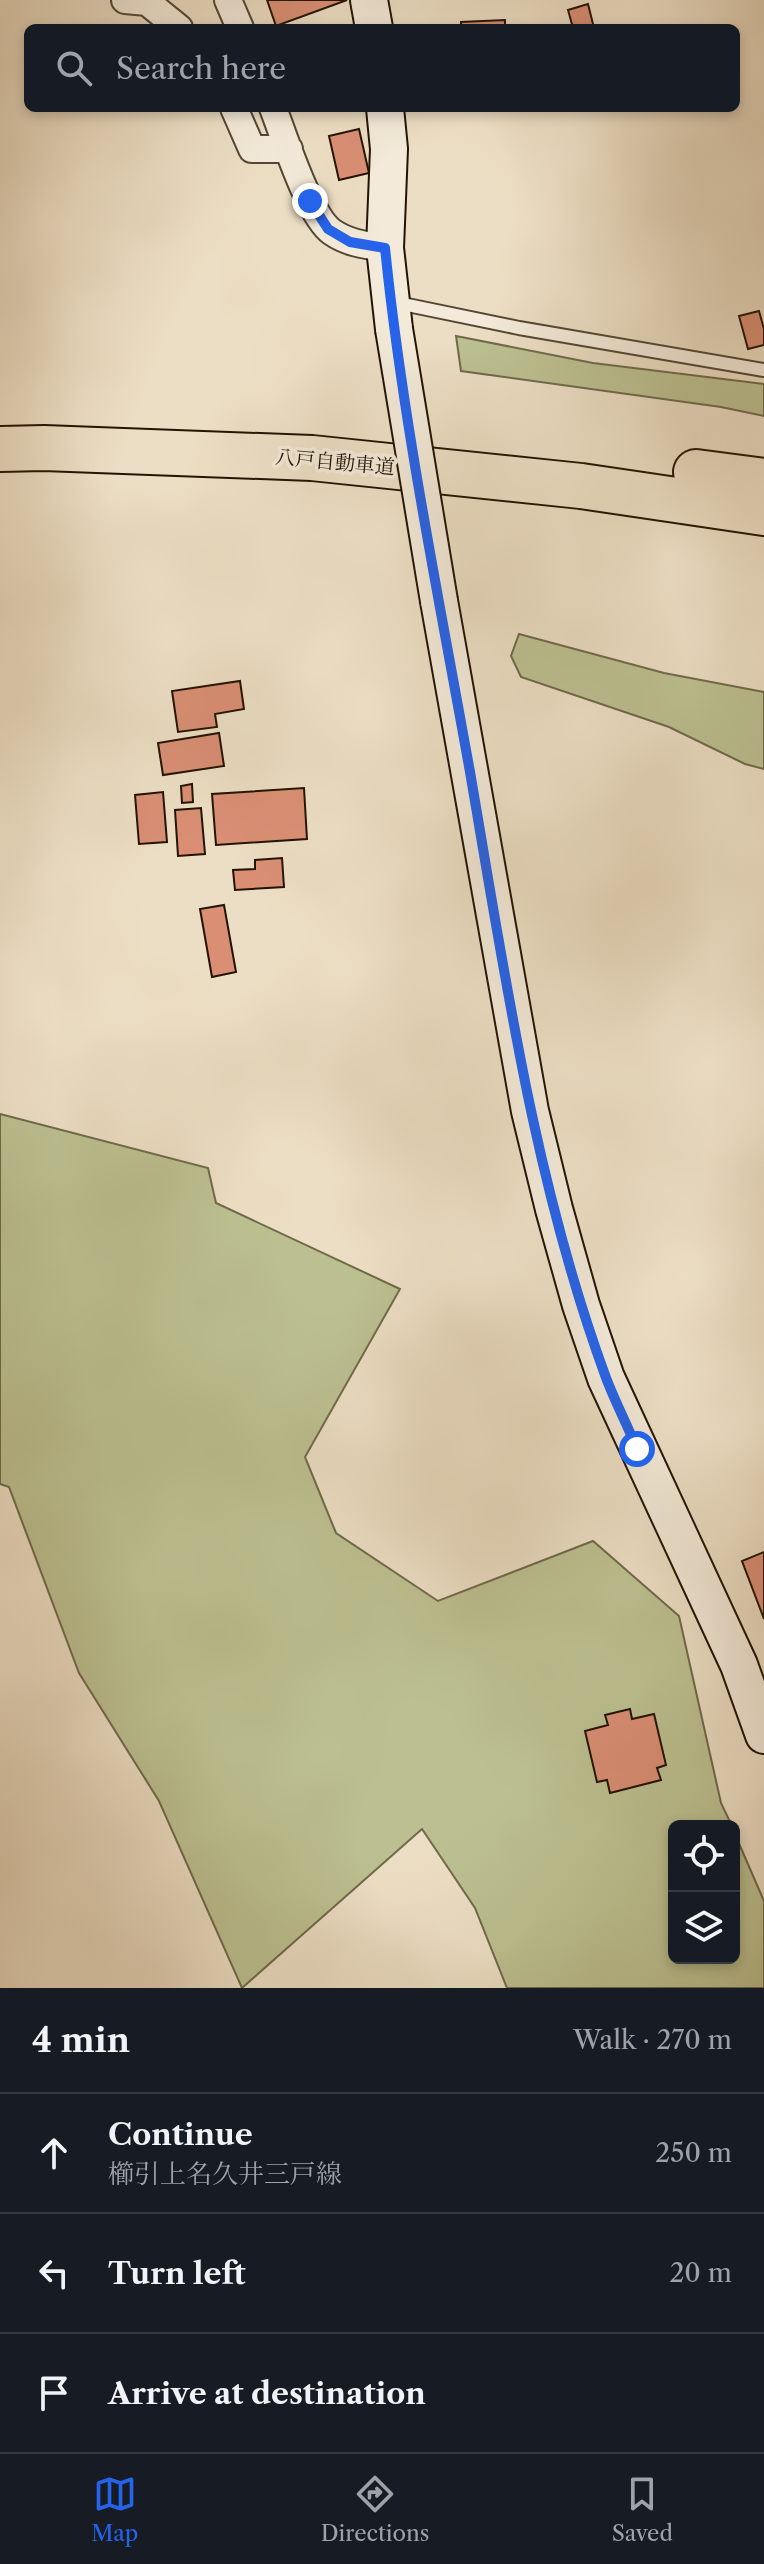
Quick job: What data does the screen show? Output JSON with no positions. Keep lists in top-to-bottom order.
{
  "streets": {
    "highway": ["八戸自動車道"]
  },
  "page": {
    "search": "Search here",
    "heading": ["4 min", "Walk · 270 m"],
    "list": [
      ["Continue", "櫛引上名久井三戸線", "250 m"],
      ["Turn left", "20 m"],
      "Arrive at destination"
    ],
    "nav": ["Map", "Directions", "Saved"]
  }
}
